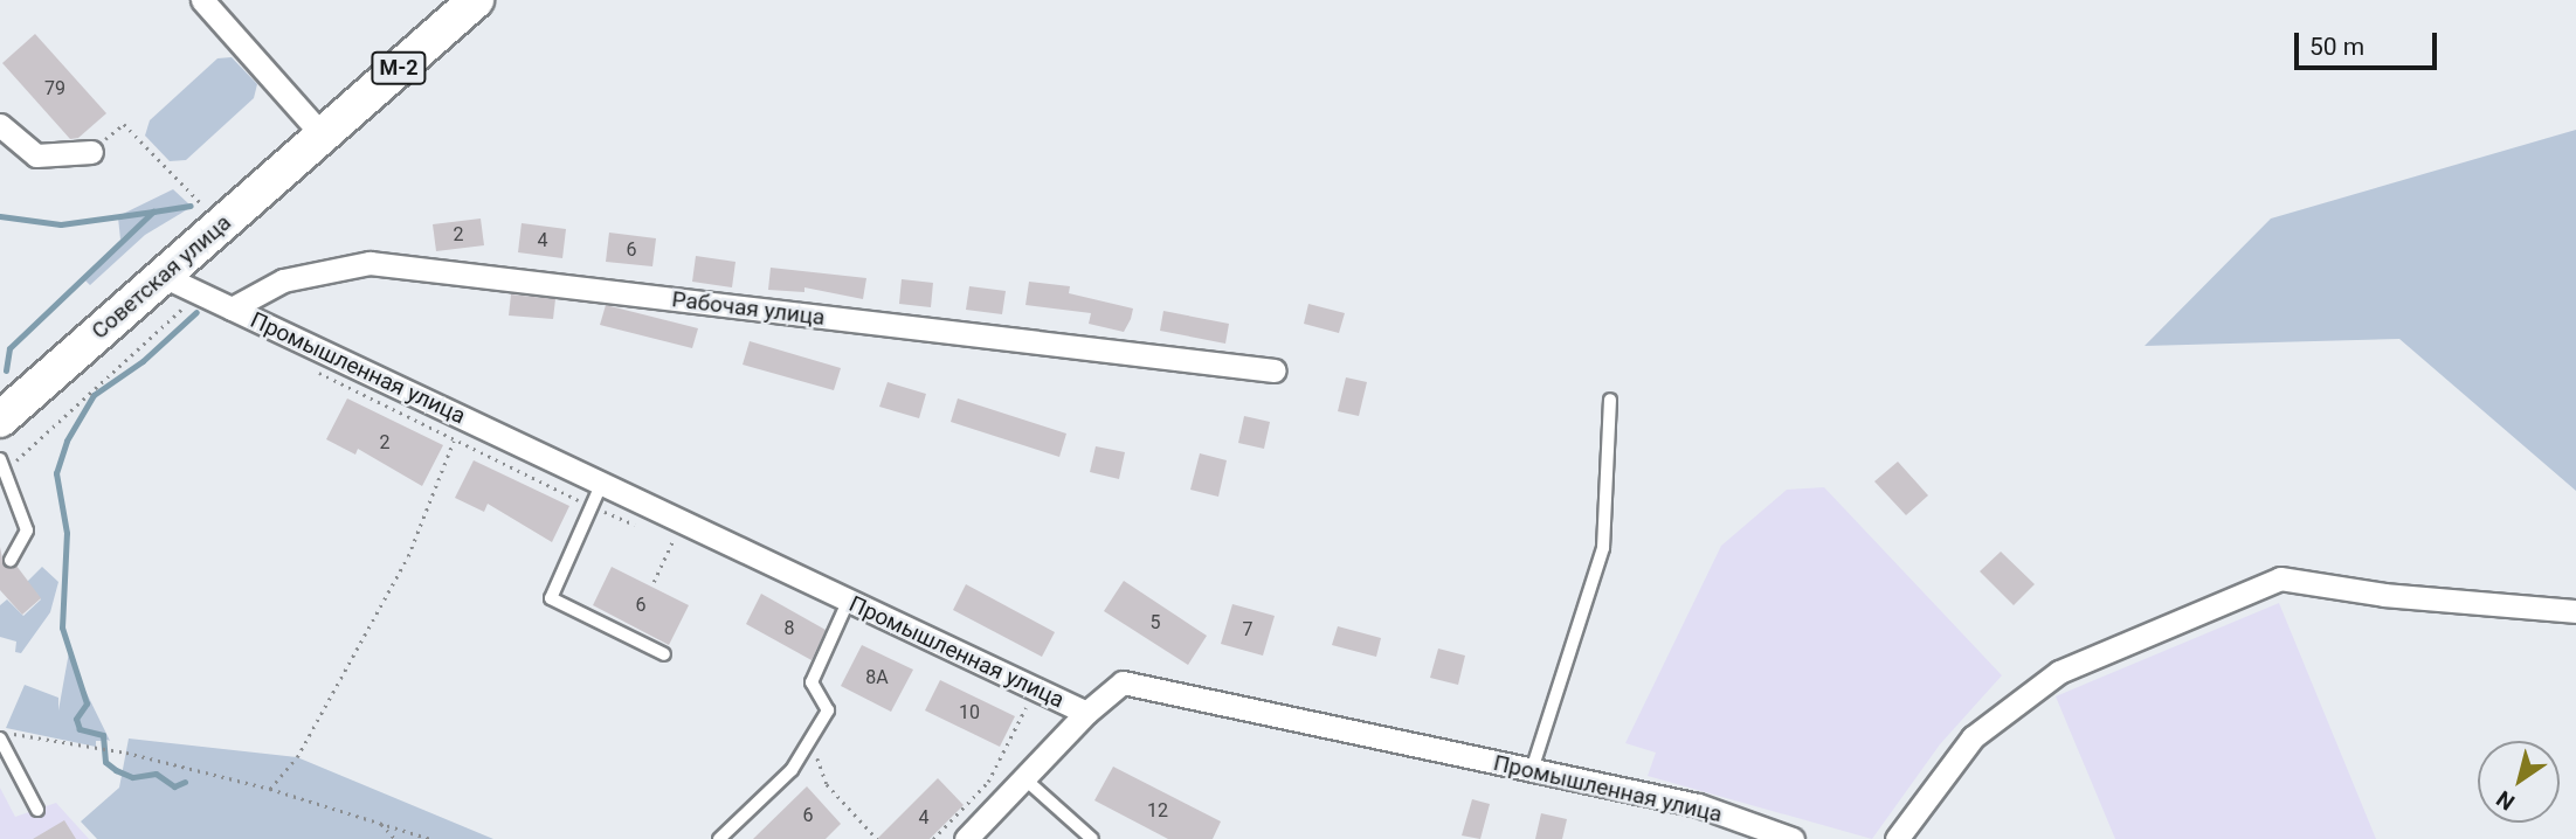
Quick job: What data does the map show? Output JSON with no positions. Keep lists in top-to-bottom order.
{
  "streets": {
    "main road": ["М-2", "Советская улица"],
    "street": ["Рабочая улица", "Промышленная улица"]
  },
  "crossings": [
    ["М-2", "Советская улица"],
    ["Советская улица", "Промышленная улица"],
    ["Рабочая улица", "Промышленная улица"]
  ],
  "house_numbers": [
    "79",
    "2",
    "4",
    "6",
    "2",
    "6",
    "5",
    "8",
    "7",
    "8А",
    "10",
    "12",
    "6",
    "4"
  ],
  "scale_bar": "50 m",
  "north": "bottom left"
}
